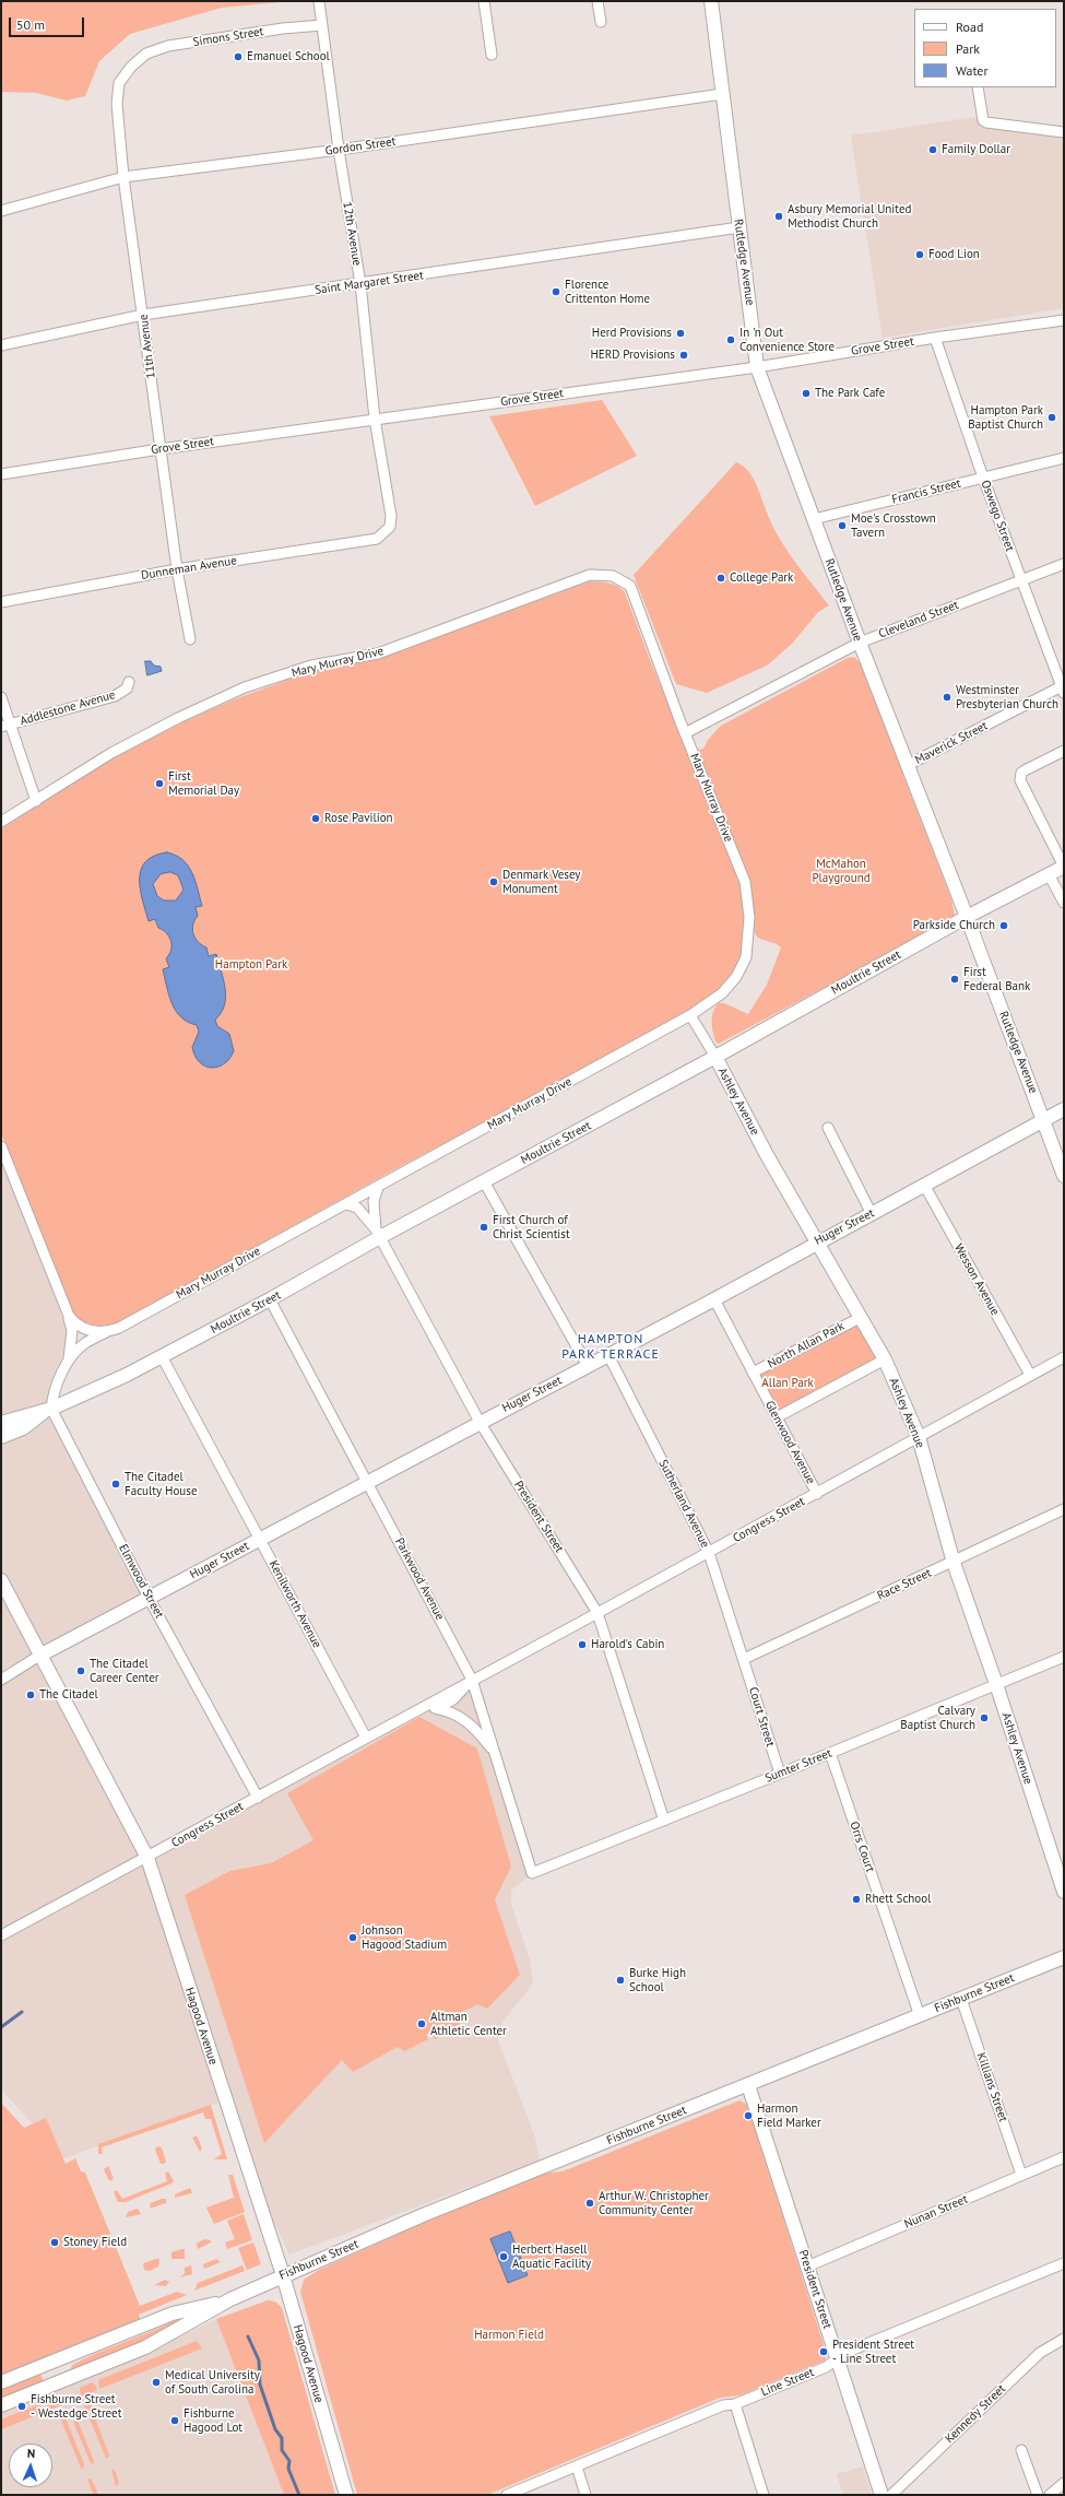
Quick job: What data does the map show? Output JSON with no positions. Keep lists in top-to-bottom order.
{
  "streets": {
    "street": [
      "Simons Street",
      "Gordon Street",
      "12th Avenue",
      "Rutledge Avenue",
      "Saint Margaret Street",
      "11th Avenue",
      "Grove Street",
      "Francis Street",
      "Oswego Street",
      "Dunneman Avenue",
      "Cleveland Street",
      "Mary Murray Drive",
      "Addlestone Avenue",
      "Maverick Street",
      "Moultrie Street",
      "Ashley Avenue",
      "Huger Street",
      "Wesson Avenue",
      "North Allan Park",
      "Glenwood Avenue",
      "Sutherland Avenue",
      "President Street",
      "Congress Street",
      "Parkwood Avenue",
      "Elmwood Street",
      "Race Street",
      "Kenilworth Avenue",
      "Court Street",
      "Sumter Street",
      "Orrs Court",
      "Fishburne Street",
      "Hagood Avenue",
      "Killians Street",
      "Nunan Street",
      "Line Street",
      "Kennedy Street"
    ]
  },
  "crossings": [
    ["Simons Street", "12th Avenue"],
    ["Simons Street", "11th Avenue"],
    ["Gordon Street", "12th Avenue"],
    ["Gordon Street", "Rutledge Avenue"],
    ["Gordon Street", "11th Avenue"],
    ["12th Avenue", "Saint Margaret Street"],
    ["12th Avenue", "Grove Street"],
    ["12th Avenue", "Dunneman Avenue"],
    ["Rutledge Avenue", "Saint Margaret Street"],
    ["Rutledge Avenue", "Grove Street"],
    ["Rutledge Avenue", "Francis Street"],
    ["Rutledge Avenue", "Cleveland Street"],
    ["Rutledge Avenue", "Maverick Street"],
    ["Rutledge Avenue", "Moultrie Street"],
    ["Rutledge Avenue", "Huger Street"],
    ["Saint Margaret Street", "11th Avenue"],
    ["11th Avenue", "Grove Street"],
    ["11th Avenue", "Dunneman Avenue"],
    ["Grove Street", "Oswego Street"],
    ["Francis Street", "Oswego Street"],
    ["Oswego Street", "Cleveland Street"],
    ["Oswego Street", "Maverick Street"],
    ["Cleveland Street", "Mary Murray Drive"],
    ["Mary Murray Drive", "Ashley Avenue"],
    ["Mary Murray Drive", "President Street"],
    ["Moultrie Street", "Ashley Avenue"],
    ["Moultrie Street", "President Street"],
    ["Moultrie Street", "Parkwood Avenue"],
    ["Moultrie Street", "Elmwood Street"],
    ["Moultrie Street", "Kenilworth Avenue"],
    ["Ashley Avenue", "Huger Street"],
    ["Ashley Avenue", "North Allan Park"],
    ["Ashley Avenue", "Congress Street"],
    ["Ashley Avenue", "Race Street"],
    ["Ashley Avenue", "Sumter Street"],
    ["Huger Street", "Wesson Avenue"],
    ["Huger Street", "Glenwood Avenue"],
    ["Huger Street", "Sutherland Avenue"],
    ["Huger Street", "President Street"],
    ["Huger Street", "Parkwood Avenue"],
    ["Huger Street", "Elmwood Street"],
    ["Huger Street", "Kenilworth Avenue"],
    ["Huger Street", "Hagood Avenue"],
    ["Wesson Avenue", "Congress Street"],
    ["North Allan Park", "Glenwood Avenue"],
    ["Glenwood Avenue", "Congress Street"],
    ["Sutherland Avenue", "Congress Street"],
    ["Sutherland Avenue", "Race Street"],
    ["Sutherland Avenue", "Court Street"],
    ["President Street", "Congress Street"],
    ["President Street", "Sumter Street"],
    ["President Street", "Fishburne Street"],
    ["President Street", "Nunan Street"],
    ["President Street", "Line Street"],
    ["Congress Street", "Parkwood Avenue"],
    ["Congress Street", "Elmwood Street"],
    ["Congress Street", "Kenilworth Avenue"],
    ["Congress Street", "Hagood Avenue"],
    ["Parkwood Avenue", "Sumter Street"],
    ["Race Street", "Court Street"],
    ["Court Street", "Sumter Street"],
    ["Sumter Street", "Orrs Court"],
    ["Orrs Court", "Fishburne Street"],
    ["Fishburne Street", "Hagood Avenue"],
    ["Fishburne Street", "Killians Street"],
    ["Killians Street", "Nunan Street"]
  ],
  "districts": ["HAMPTON PARK TERRACE"],
  "parks": [
    "McMahon Playground",
    "Hampton Park",
    "Allan Park",
    "Harmon Field"
  ],
  "places": [
    "Emanuel School",
    "Family Dollar",
    "Asbury Memorial United Methodist Church",
    "Food Lion",
    "Florence Crittenton Home",
    "Herd Provisions",
    "In 'n Out Convenience Store",
    "HERD Provisions",
    "The Park Cafe",
    "Hampton Park Baptist Church",
    "Moe's Crosstown Tavern",
    "College Park",
    "Westminster Presbyterian Church",
    "First Memorial Day",
    "Rose Pavilion",
    "Denmark Vesey Monument",
    "Parkside Church",
    "First Federal Bank",
    "First Church of Christ Scientist",
    "The Citadel Faculty House",
    "Harold's Cabin",
    "The Citadel Career Center",
    "The Citadel",
    "Calvary Baptist Church",
    "Rhett School",
    "Johnson Hagood Stadium",
    "Burke High School",
    "Altman Athletic Center",
    "Harmon Field Marker",
    "Arthur W. Christopher Community Center",
    "Stoney Field",
    "Herbert Hasell Aquatic Facility",
    "President Street - Line Street",
    "Medical University of South Carolina",
    "Fishburne Street - Westedge Street",
    "Fishburne Hagood Lot"
  ],
  "legend": ["Road", "Park", "Water"],
  "scale_bar": "50 m",
  "north": "top"
}
